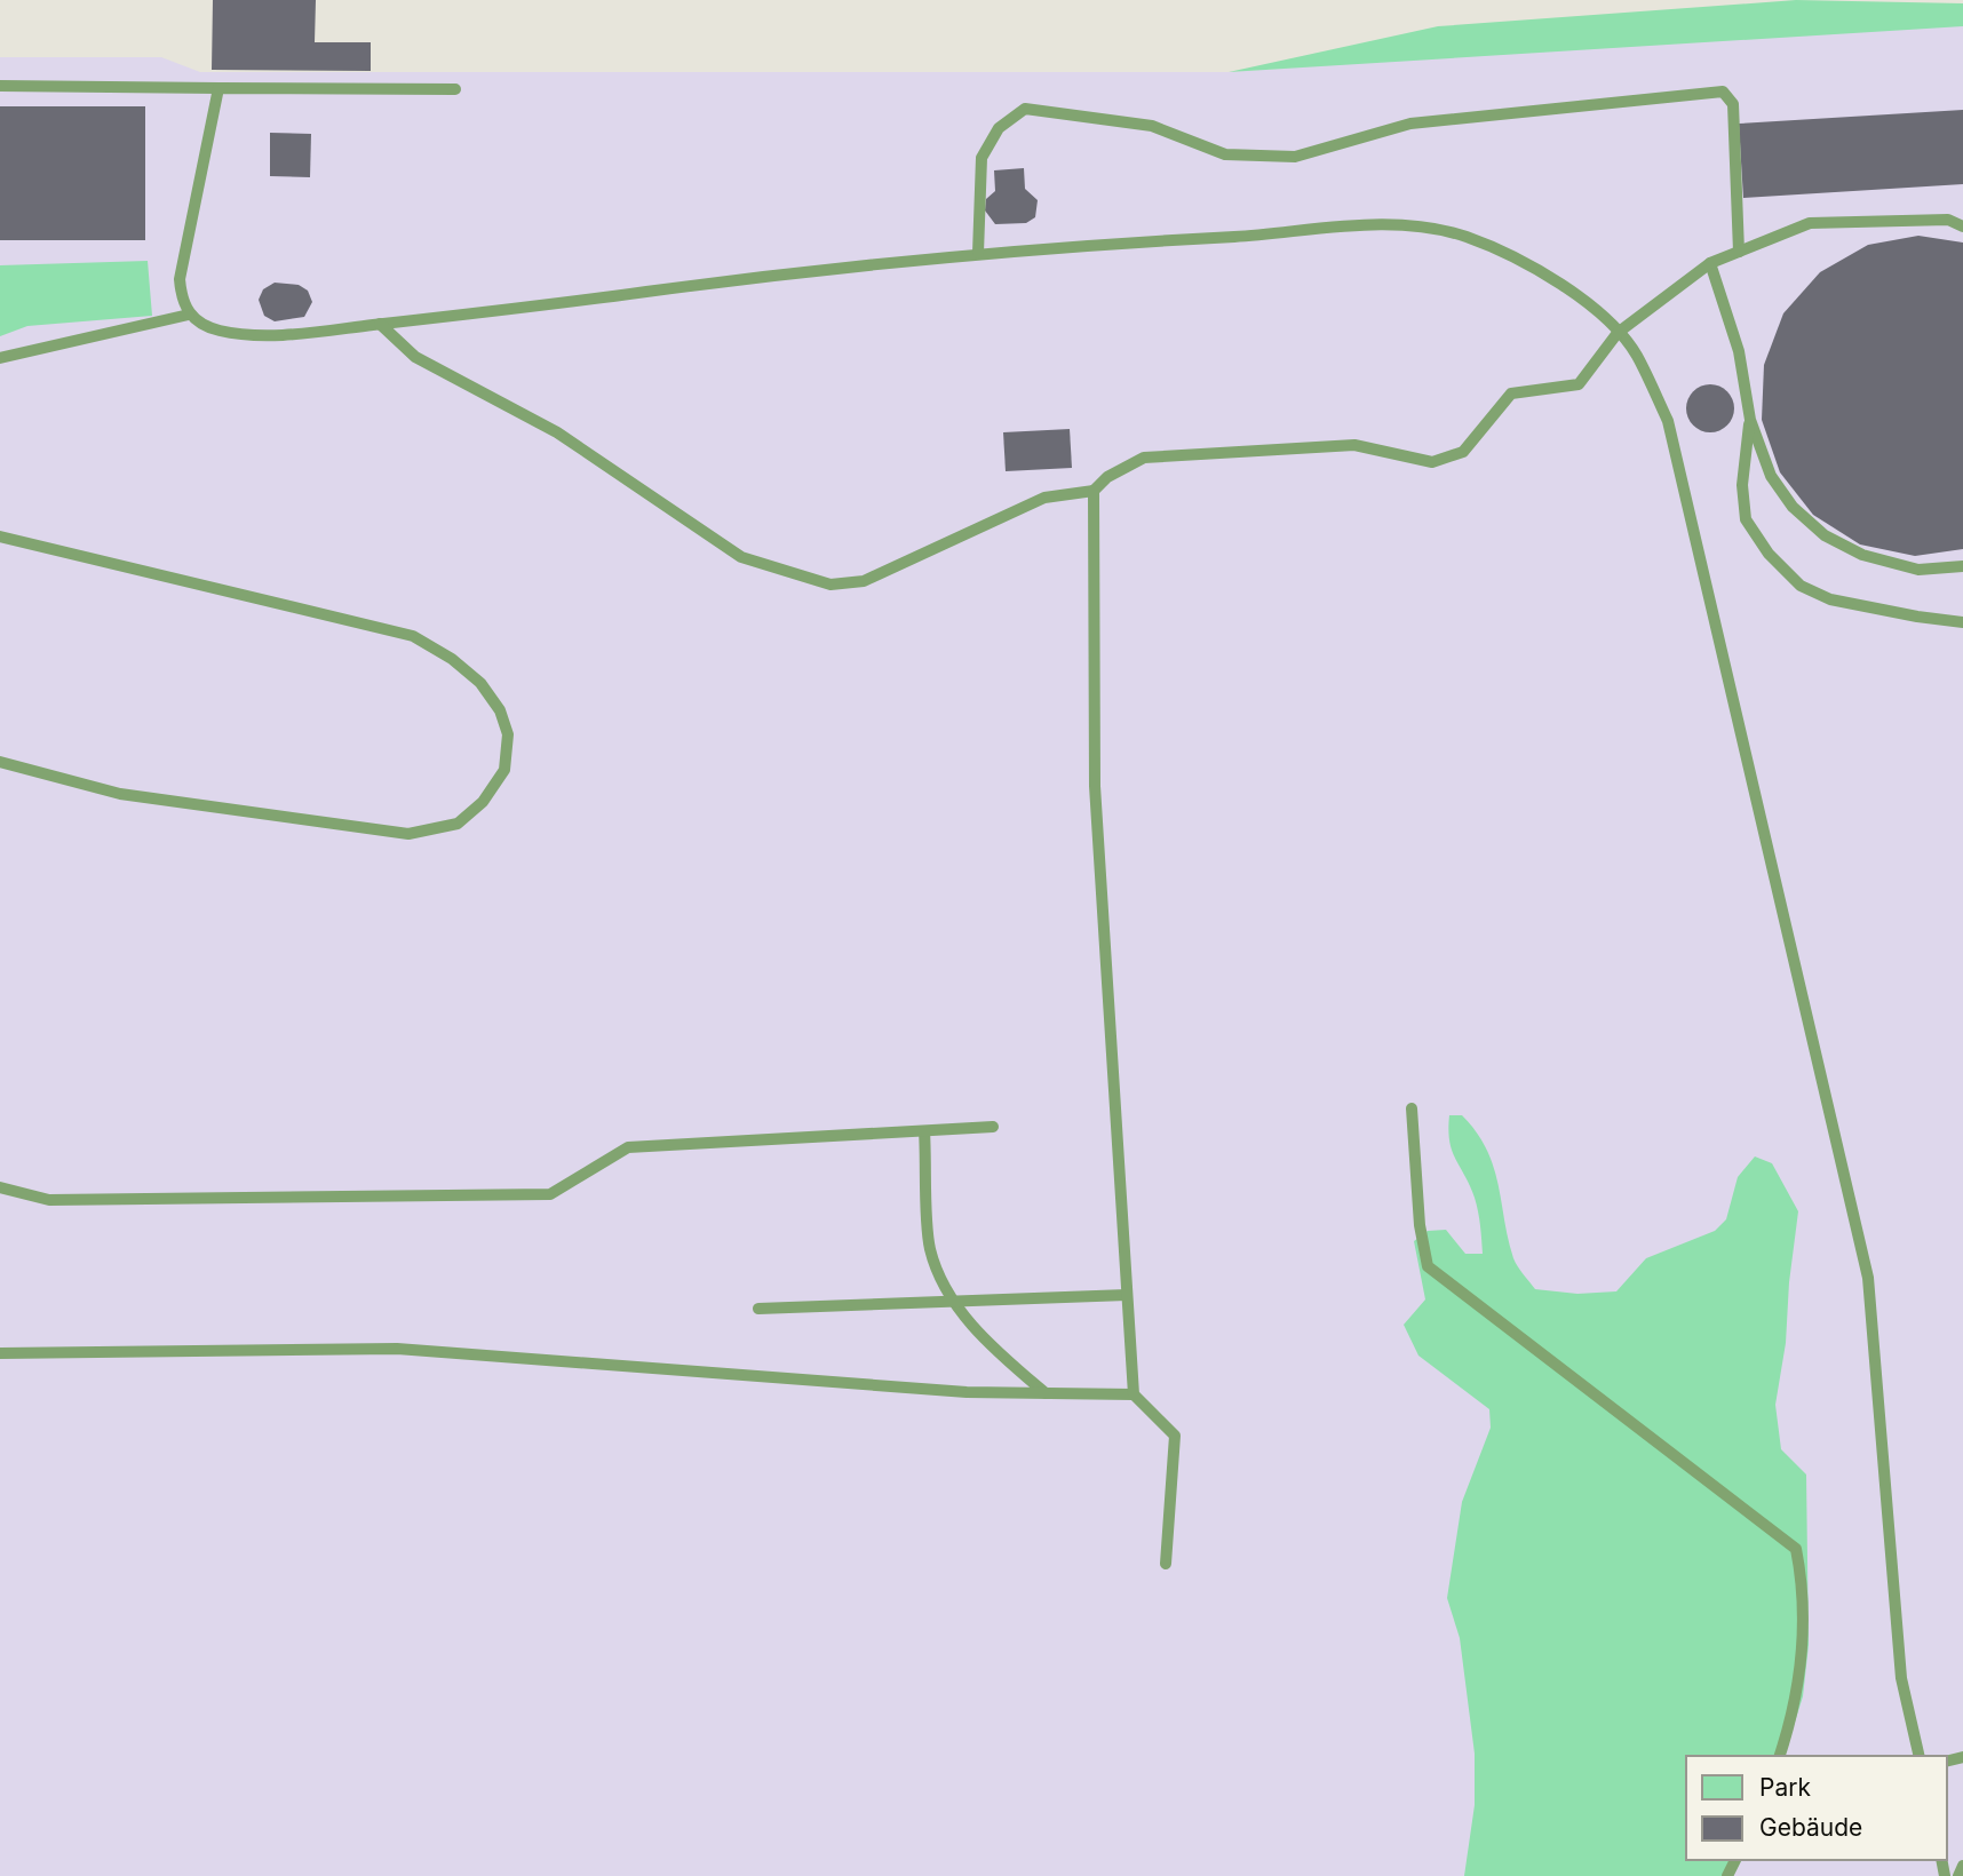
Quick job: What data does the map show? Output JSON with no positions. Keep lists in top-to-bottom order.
{
  "legend": ["Park", "Gebäude"]
}
